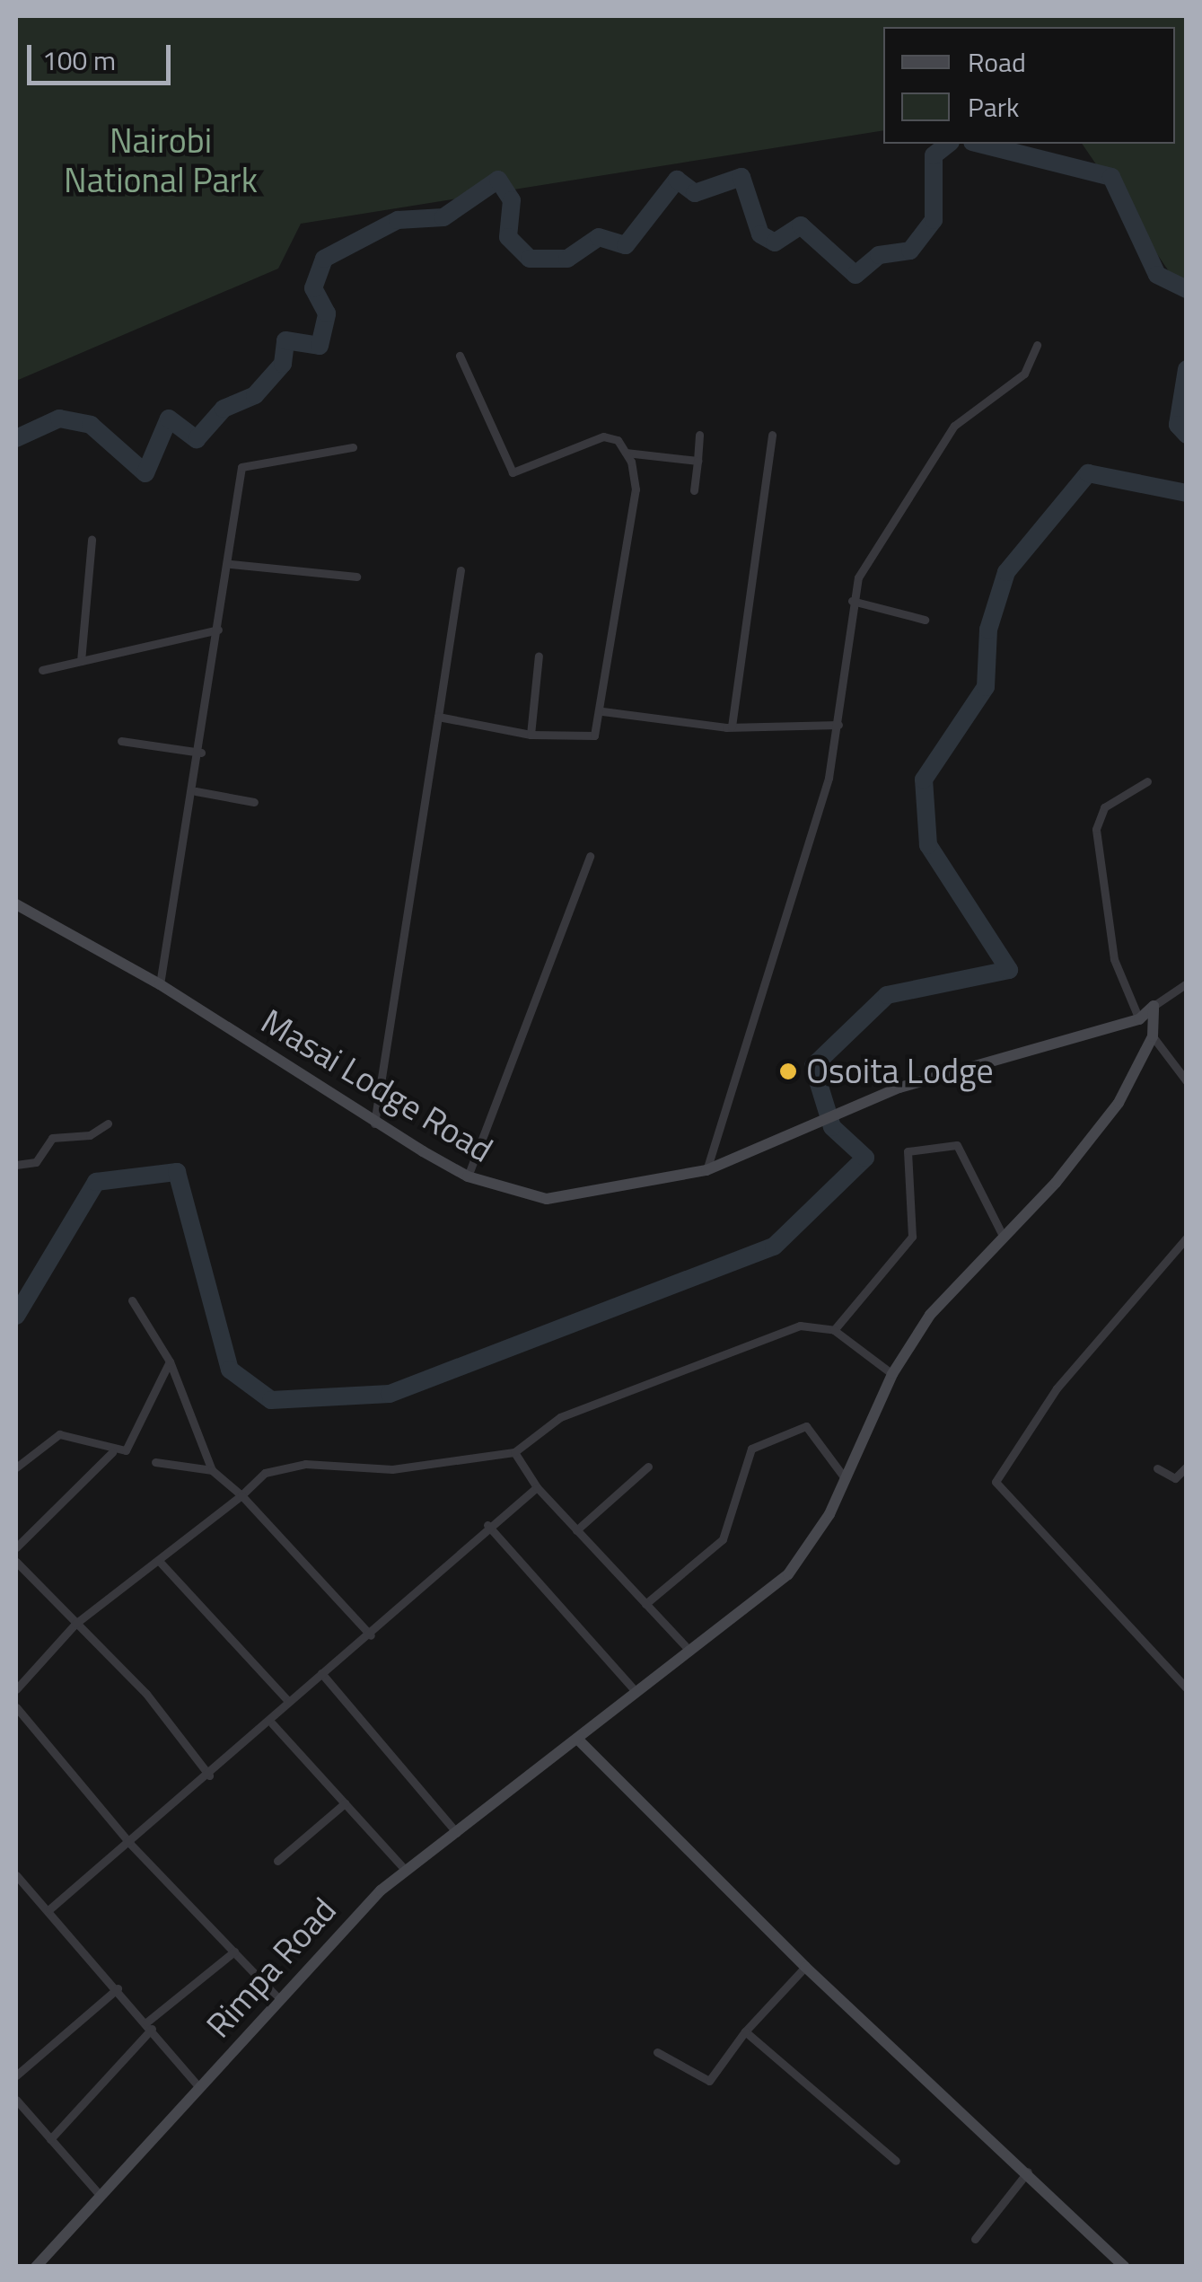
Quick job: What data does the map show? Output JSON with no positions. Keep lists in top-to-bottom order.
{
  "streets": {
    "street": ["Masai Lodge Road", "Rimpa Road"]
  },
  "parks": ["Nairobi National Park"],
  "places": ["Osoita Lodge"],
  "legend": ["Road", "Park"],
  "scale_bar": "100 m"
}
